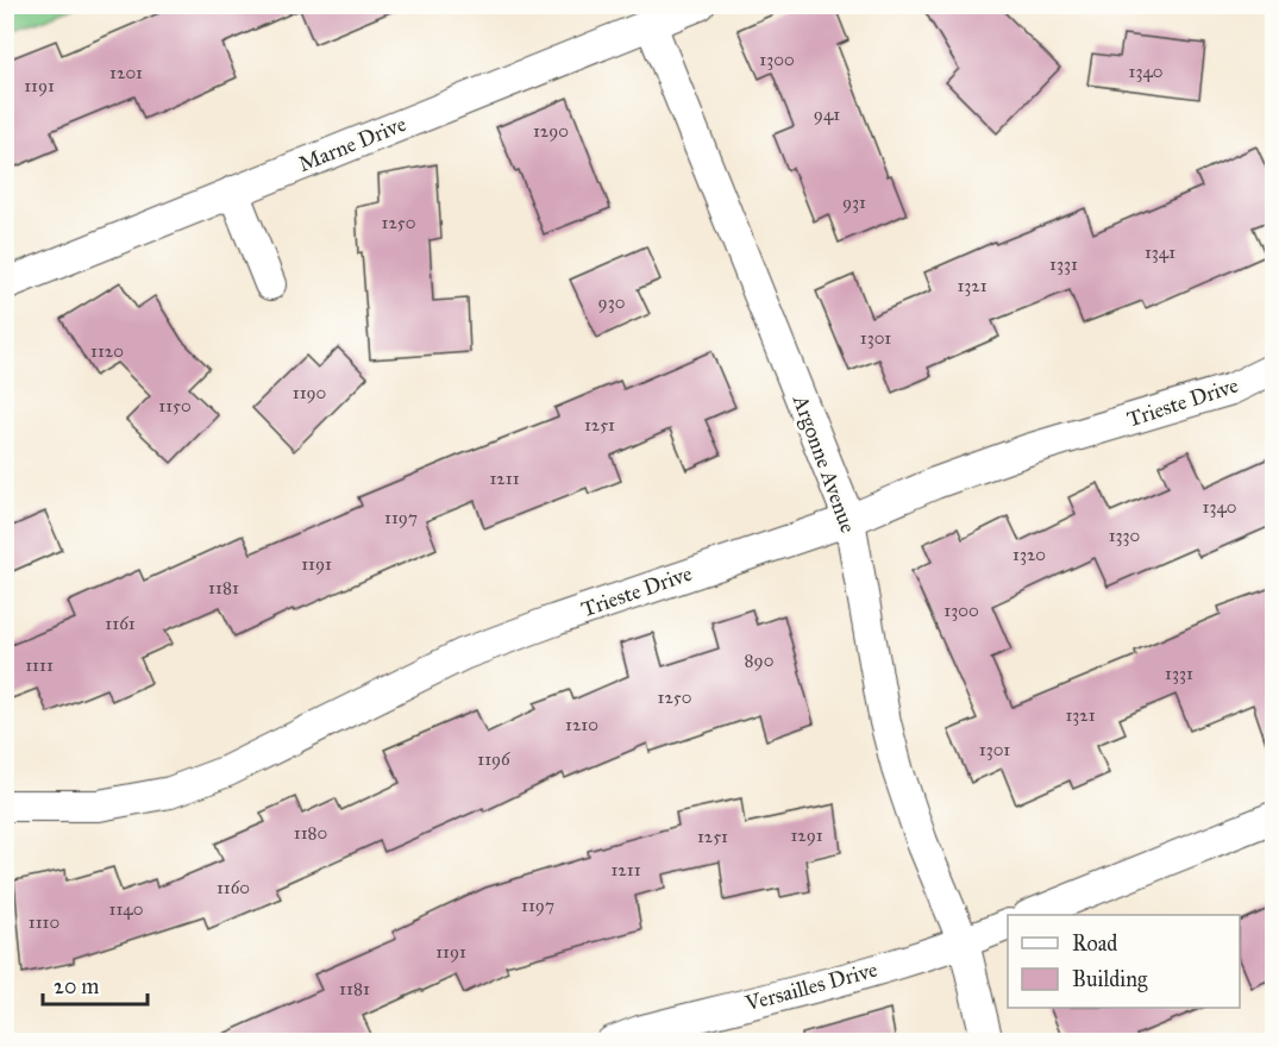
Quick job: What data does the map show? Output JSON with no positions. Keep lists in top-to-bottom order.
{
  "streets": {
    "street": [
      "Marne Drive",
      "Trieste Drive",
      "Argonne Avenue",
      "Versailles Drive"
    ]
  },
  "crossings": [
    ["Marne Drive", "Argonne Avenue"],
    ["Trieste Drive", "Argonne Avenue"],
    ["Argonne Avenue", "Versailles Drive"]
  ],
  "house_numbers": [
    "1300",
    "1340",
    "1201",
    "1191",
    "941",
    "1290",
    "931",
    "1250",
    "1341",
    "1331",
    "1321",
    "930",
    "1301",
    "1120",
    "1190",
    "1150",
    "1251",
    "1211",
    "1340",
    "1197",
    "1330",
    "1320",
    "1191",
    "1181",
    "1300",
    "1161",
    "890",
    "1111",
    "1331",
    "1250",
    "1321",
    "1210",
    "1301",
    "1196",
    "1180",
    "1291",
    "1251",
    "1211",
    "1160",
    "1197",
    "1140",
    "1110",
    "1191",
    "1181"
  ],
  "legend": ["Road", "Building"],
  "scale_bar": "20 m"
}
